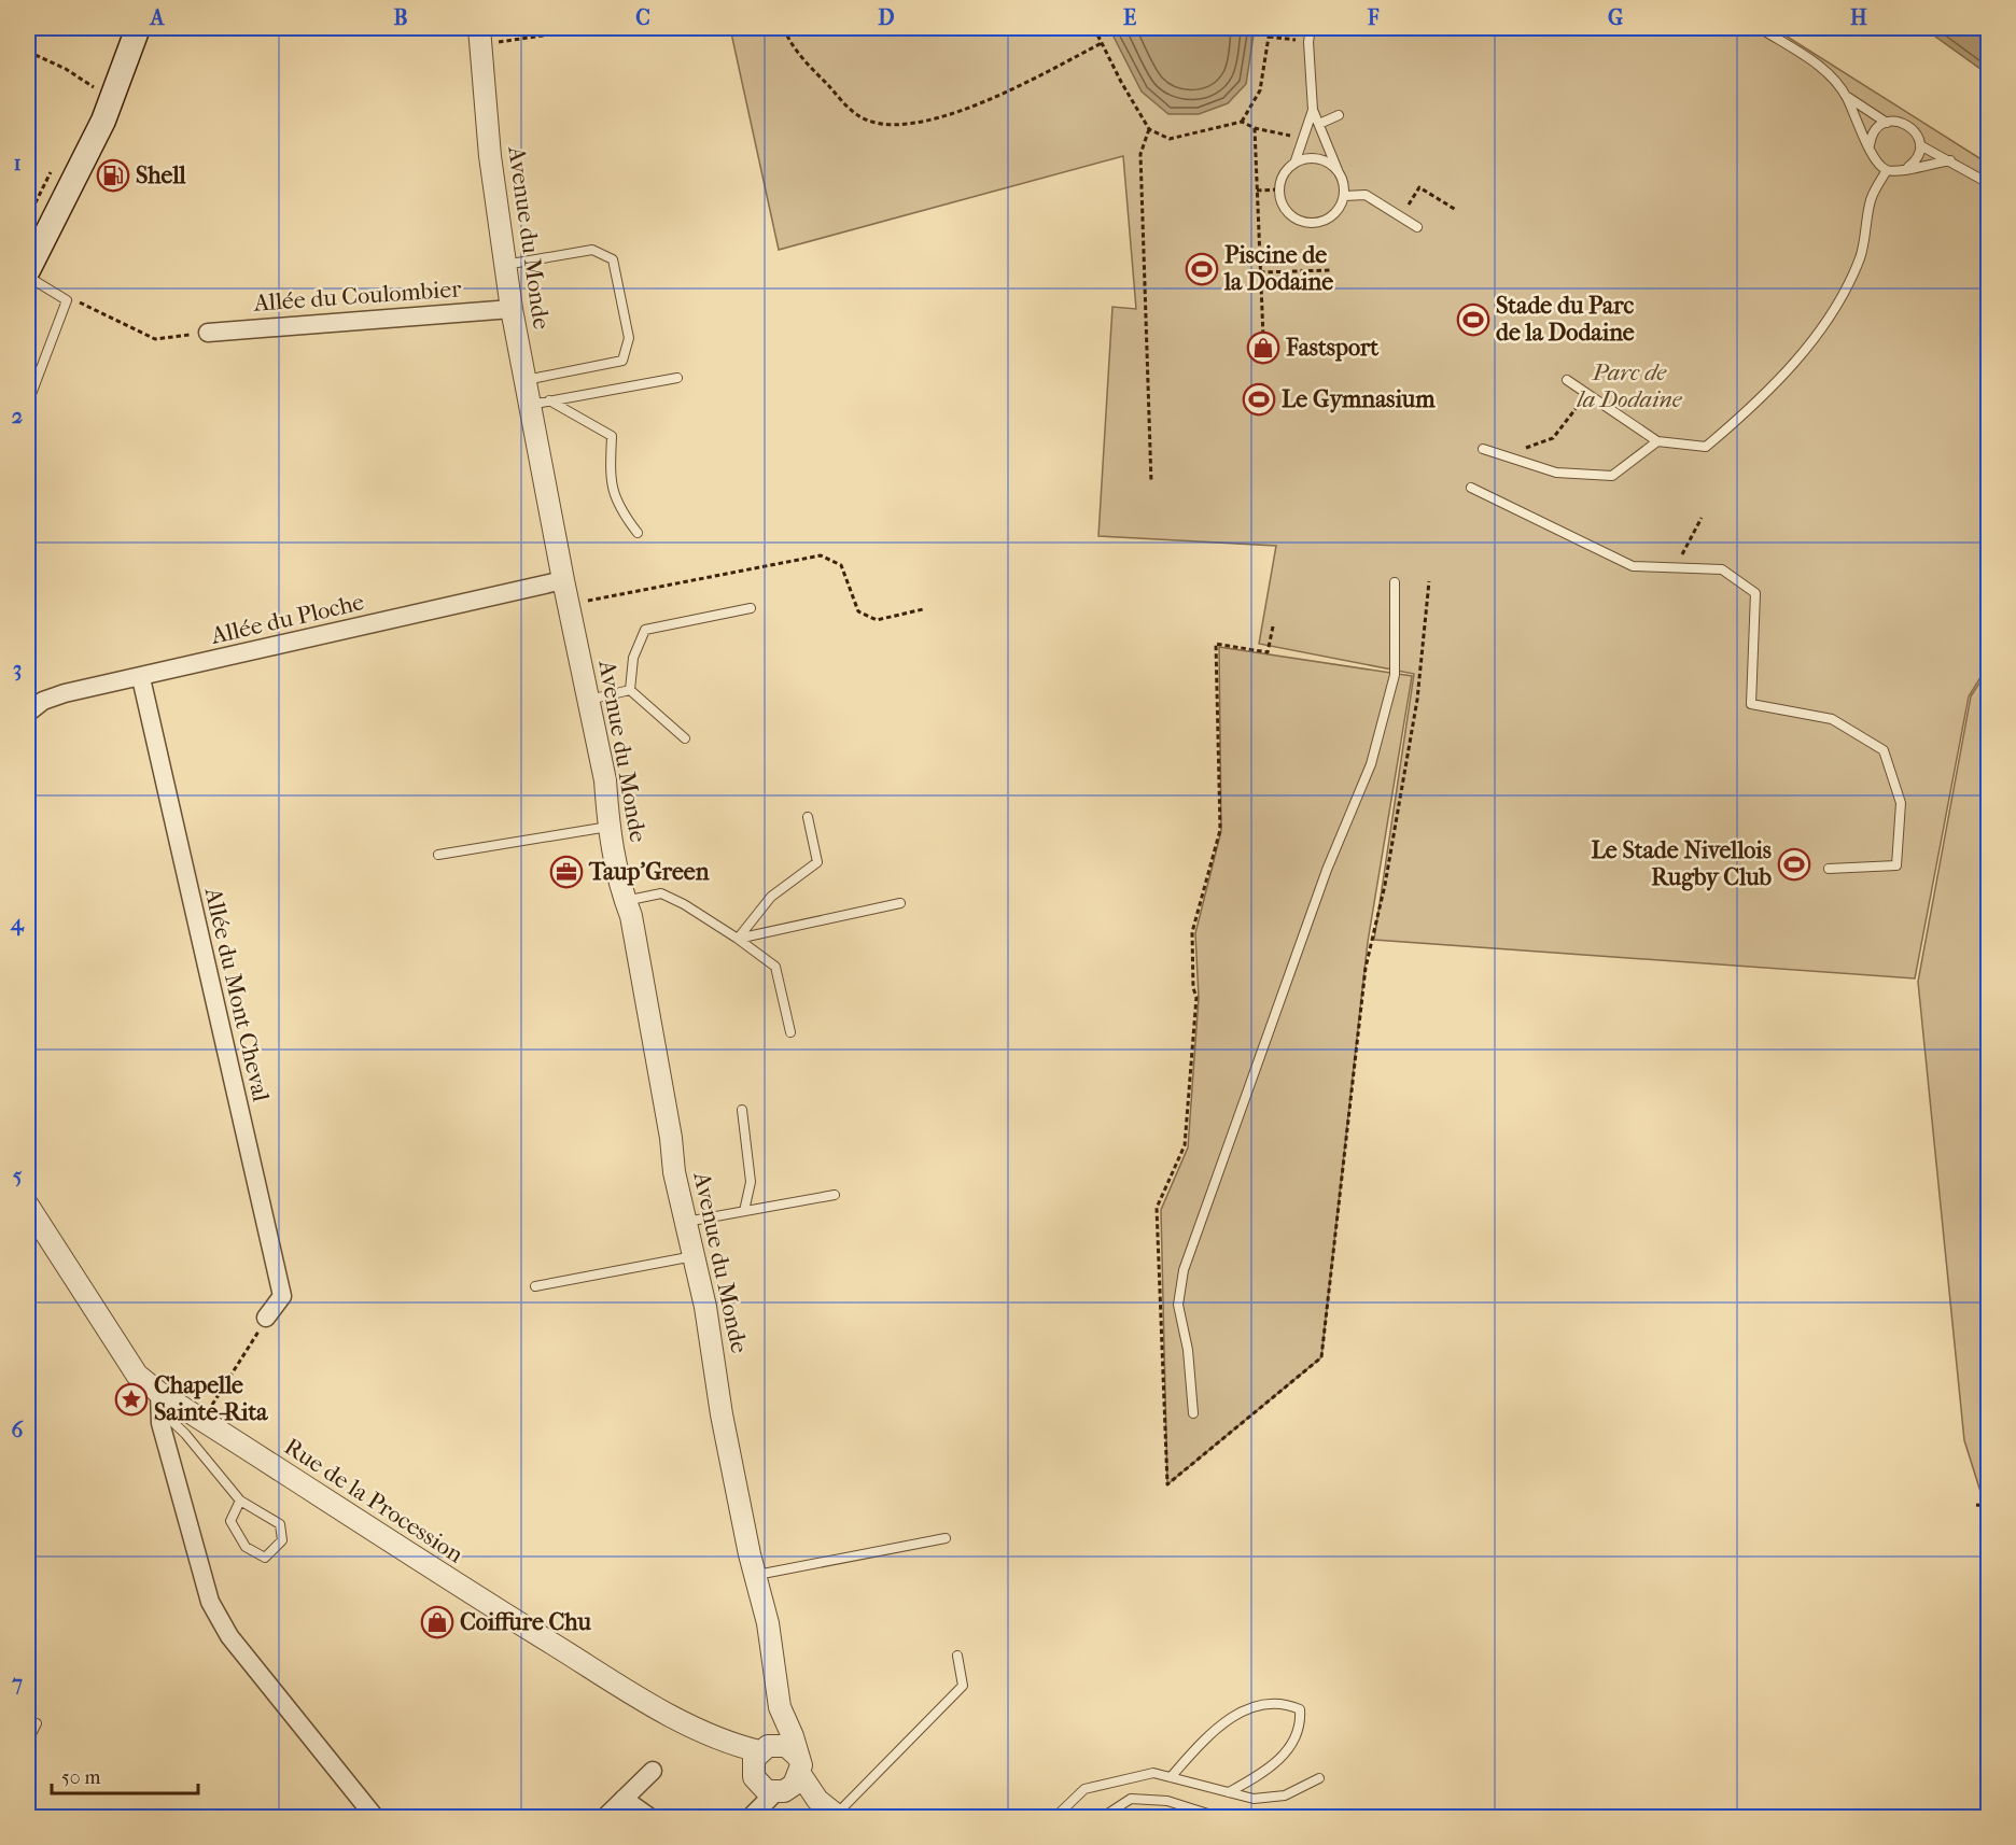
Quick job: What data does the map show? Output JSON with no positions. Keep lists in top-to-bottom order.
{
  "streets": {
    "street": [
      "Avenue du Monde",
      "Allée du Coulombier",
      "Allée du Ploche",
      "Allée du Mont Cheval",
      "Rue de la Procession"
    ]
  },
  "crossings": [
    ["Avenue du Monde", "Allée du Coulombier"],
    ["Avenue du Monde", "Allée du Ploche"],
    ["Avenue du Monde", "Rue de la Procession"],
    ["Allée du Ploche", "Allée du Mont Cheval"]
  ],
  "parks": ["Parc de la Dodaine"],
  "places": {
    "fuel station": ["Shell"],
    "sports": [
      "Piscine de la Dodaine",
      "Stade du Parc de la Dodaine",
      "Le Gymnasium",
      "Le Stade Nivellois Rugby Club"
    ],
    "shop": ["Fastsport", "Coiffure Chu"],
    "office": ["Taup’Green"],
    "place": ["Chapelle Sainte-Rita"]
  },
  "scale_bar": "50 m",
  "grid": {
    "columns": [
      "A",
      "B",
      "C",
      "D",
      "E",
      "F",
      "G",
      "H"
    ],
    "rows": [
      "1",
      "2",
      "3",
      "4",
      "5",
      "6",
      "7"
    ]
  }
}
